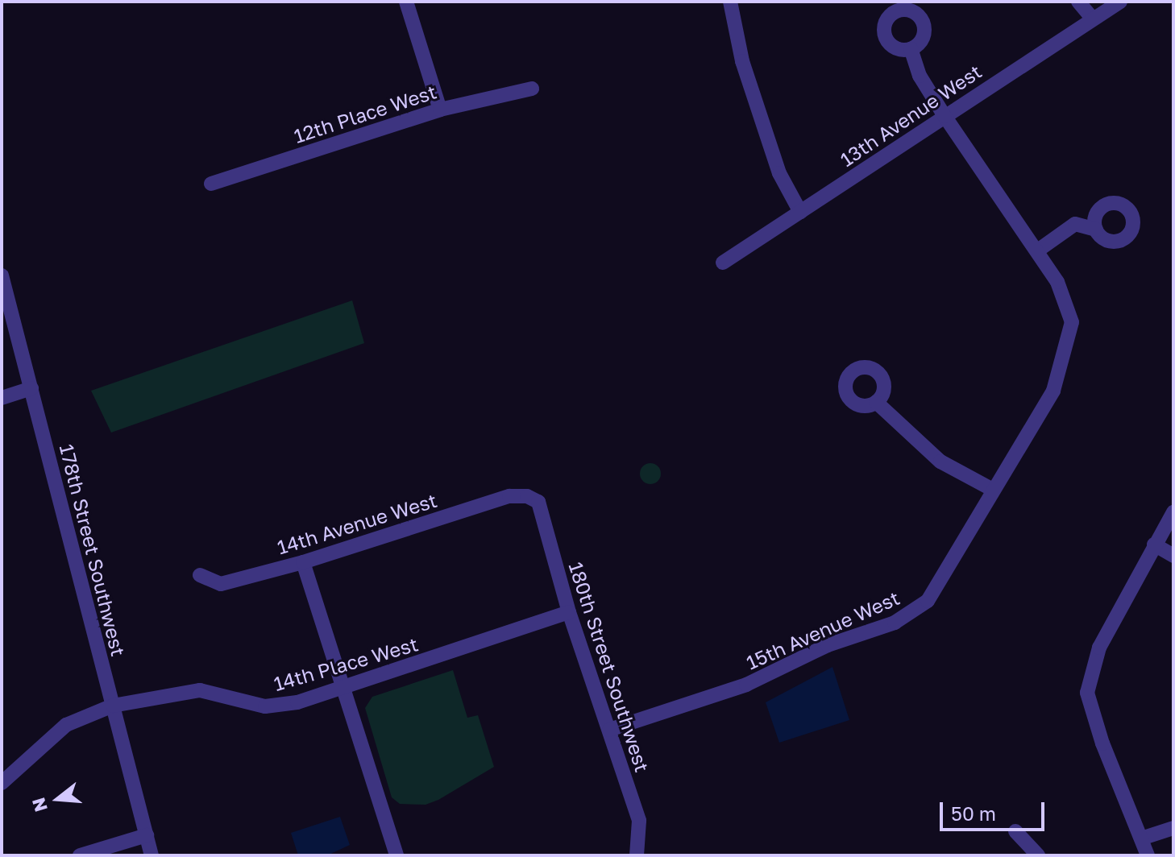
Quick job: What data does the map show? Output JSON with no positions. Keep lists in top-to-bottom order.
{
  "streets": {
    "street": [
      "12th Place West",
      "13th Avenue West",
      "14th Avenue West",
      "178th Street Southwest",
      "15th Avenue West",
      "14th Place West",
      "180th Street Southwest"
    ]
  },
  "crossings": [
    ["13th Avenue West", "15th Avenue West"],
    ["14th Avenue West", "180th Street Southwest"],
    ["178th Street Southwest", "14th Place West"],
    ["15th Avenue West", "180th Street Southwest"],
    ["14th Place West", "180th Street Southwest"]
  ],
  "scale_bar": "50 m",
  "north": "left"
}
